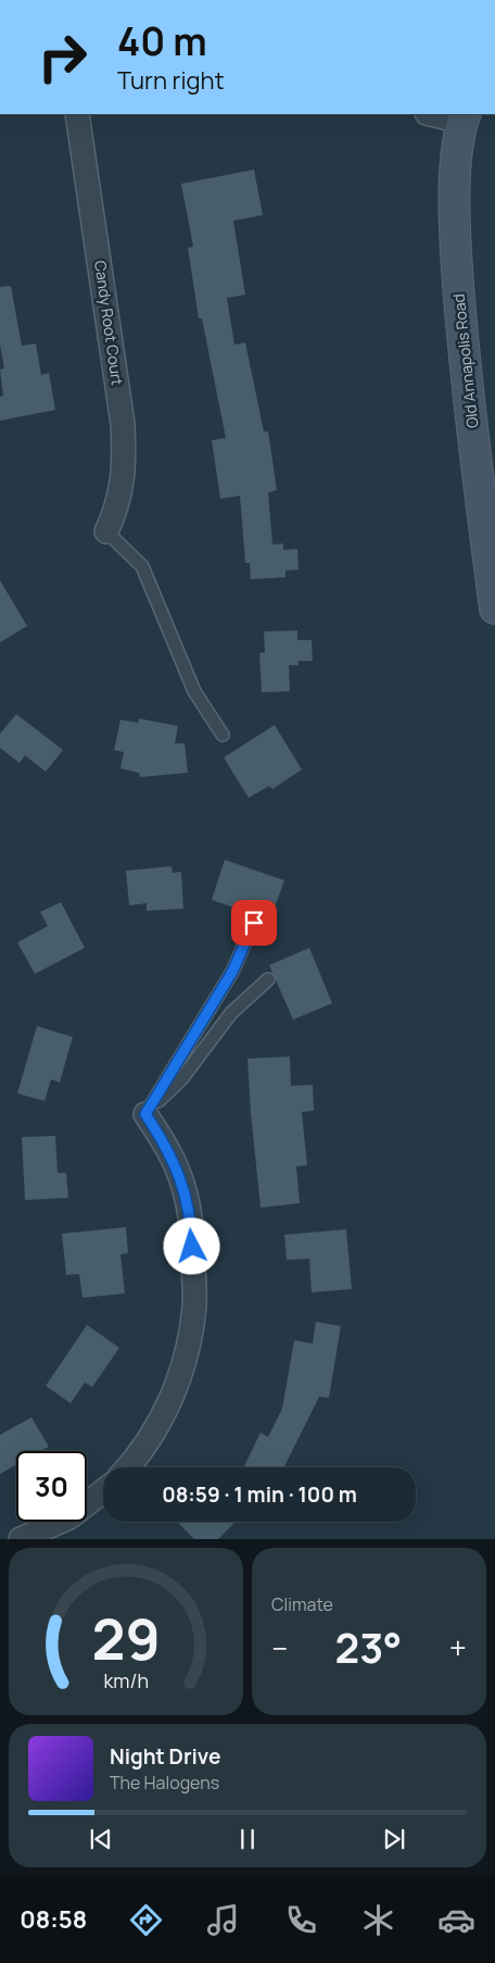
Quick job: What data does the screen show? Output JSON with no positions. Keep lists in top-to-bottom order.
{
  "streets": {
    "main road": ["Old Annapolis Road"],
    "street": ["Candy Root Court"]
  },
  "page": {
    "turn": ["40 m", "Turn right"],
    "limit": "30",
    "trip": "08:59 · 1 min · 100 m",
    "tile": "Climate",
    "heat": ["−", "23°", "+"],
    "song": ["Night Drive", "The Halogens"],
    "tabs": "08:58",
    "gauge": ["29", "km/h"]
  }
}
